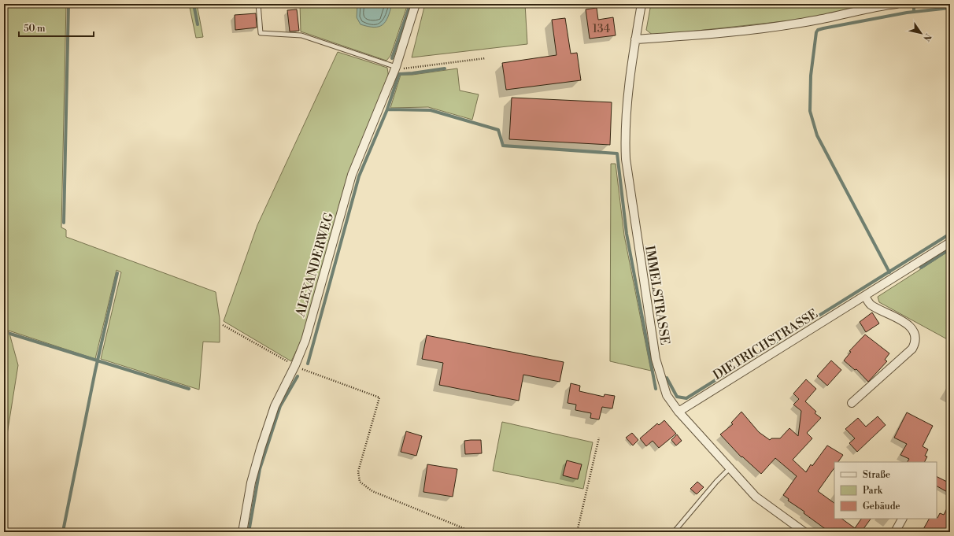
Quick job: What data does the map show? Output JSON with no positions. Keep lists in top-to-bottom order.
{
  "streets": {
    "street": ["ALEXANDERWEG", "IMMELSTRASSE", "DIETRICHSTRASSE"]
  },
  "crossings": [
    ["IMMELSTRASSE", "DIETRICHSTRASSE"]
  ],
  "house_numbers": ["134"],
  "legend": ["Straße", "Park", "Gebäude"],
  "scale_bar": "50 m",
  "north": "bottom right"
}
